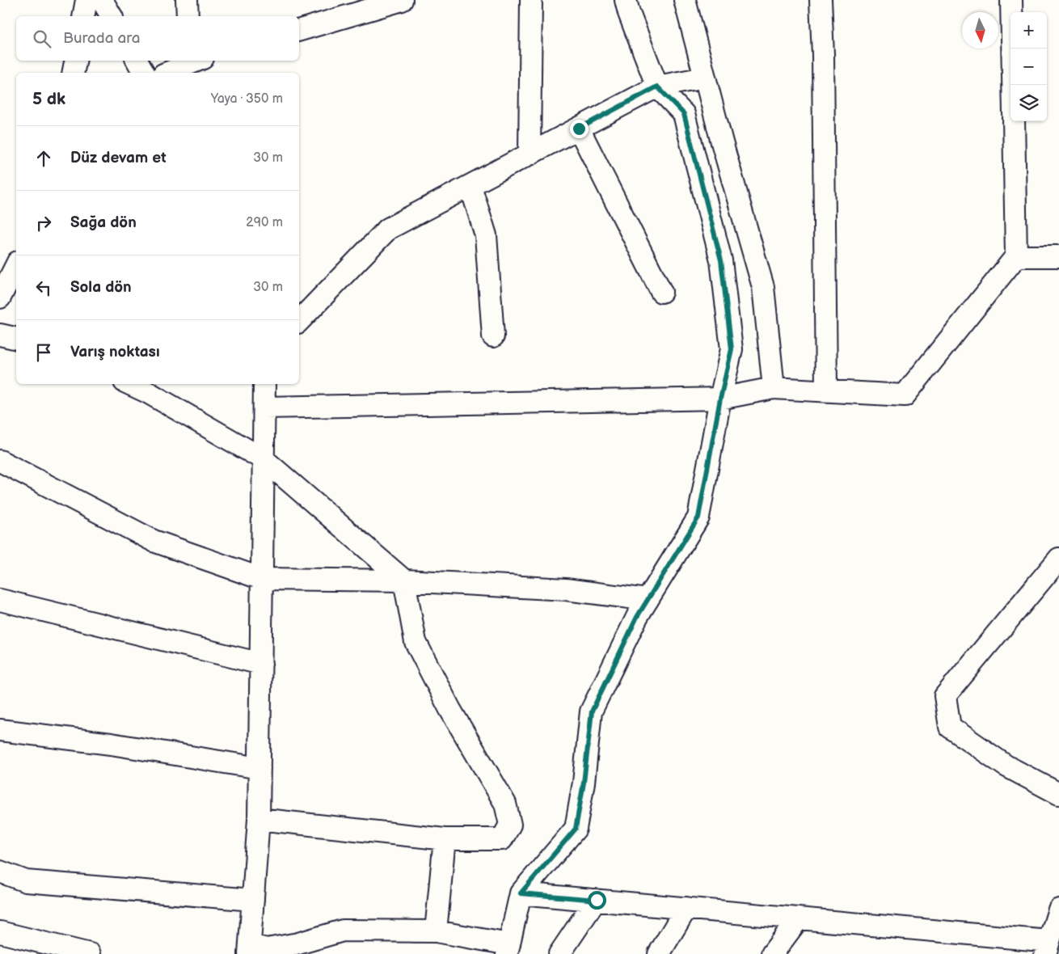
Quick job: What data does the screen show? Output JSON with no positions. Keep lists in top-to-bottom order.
{
  "north": "bottom",
  "page": {
    "map_buttons": ["+", "−"],
    "search": "Burada ara",
    "heading": ["5 dk", "Yaya · 350 m"],
    "list": [
      ["Düz devam et", "30 m"],
      ["Sağa dön", "290 m"],
      ["Sola dön", "30 m"],
      "Varış noktası"
    ]
  }
}
